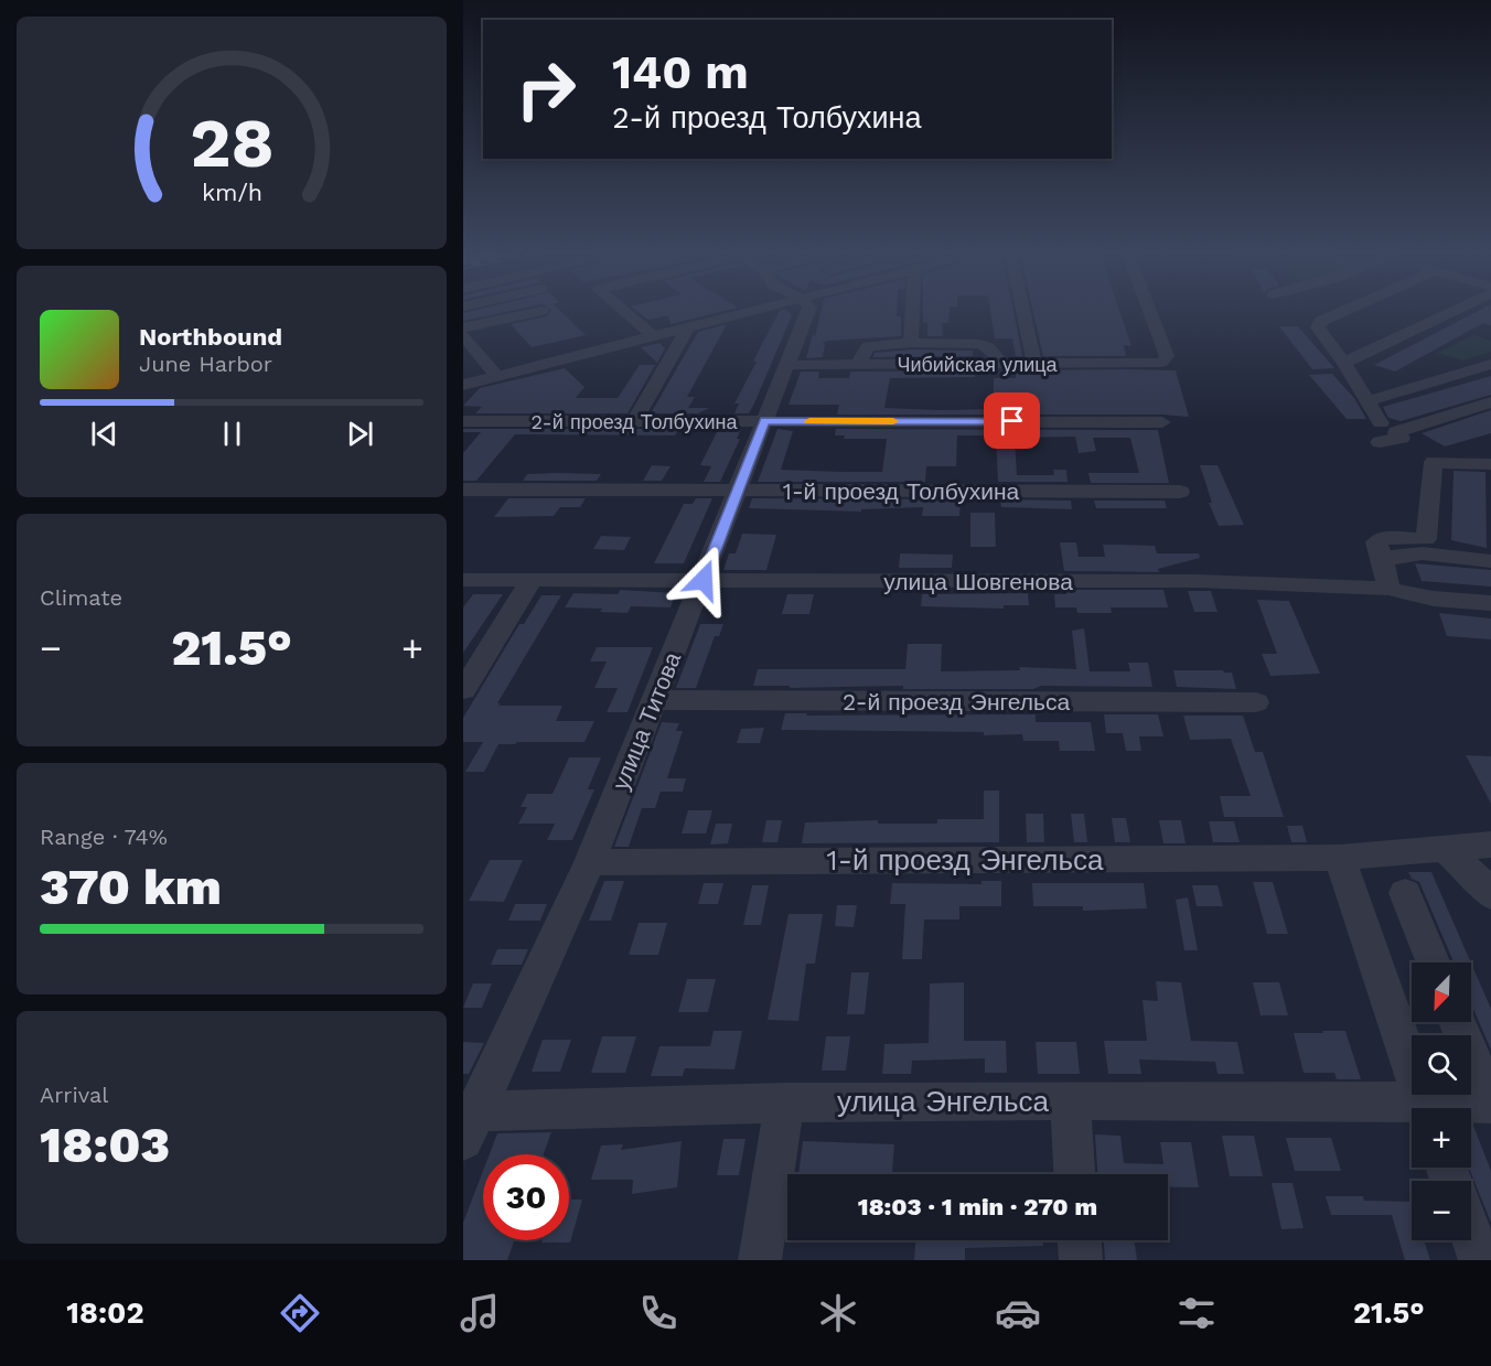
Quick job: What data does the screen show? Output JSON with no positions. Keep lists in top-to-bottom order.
{
  "streets": {
    "street": [
      "Чибийская улица",
      "2-й проезд Толбухина",
      "1-й проезд Толбухина",
      "улица Шовгенова",
      "2-й проезд Энгельса",
      "улица Титова",
      "1-й проезд Энгельса",
      "улица Энгельса"
    ]
  },
  "crossings": [
    ["Чибийская улица", "улица Титова"],
    ["2-й проезд Толбухина", "улица Титова"],
    ["1-й проезд Толбухина", "улица Титова"],
    ["улица Шовгенова", "улица Титова"],
    ["2-й проезд Энгельса", "улица Титова"],
    ["улица Титова", "1-й проезд Энгельса"],
    ["улица Титова", "улица Энгельса"]
  ],
  "north": "bottom left",
  "page": {
    "turn": ["140 m", "2-й проезд Толбухина"],
    "song": ["Northbound", "June Harbor"],
    "tile": [
      "Climate",
      ["Range · 74%", "370 km"],
      ["Arrival", "18:03"]
    ],
    "heat": ["−", "21.5°", "+"],
    "map_buttons": ["+", "−"],
    "limit": "30",
    "trip": "18:03 · 1 min · 270 m",
    "tabs": ["18:02", "21.5°"],
    "gauge": ["28", "km/h"]
  }
}
